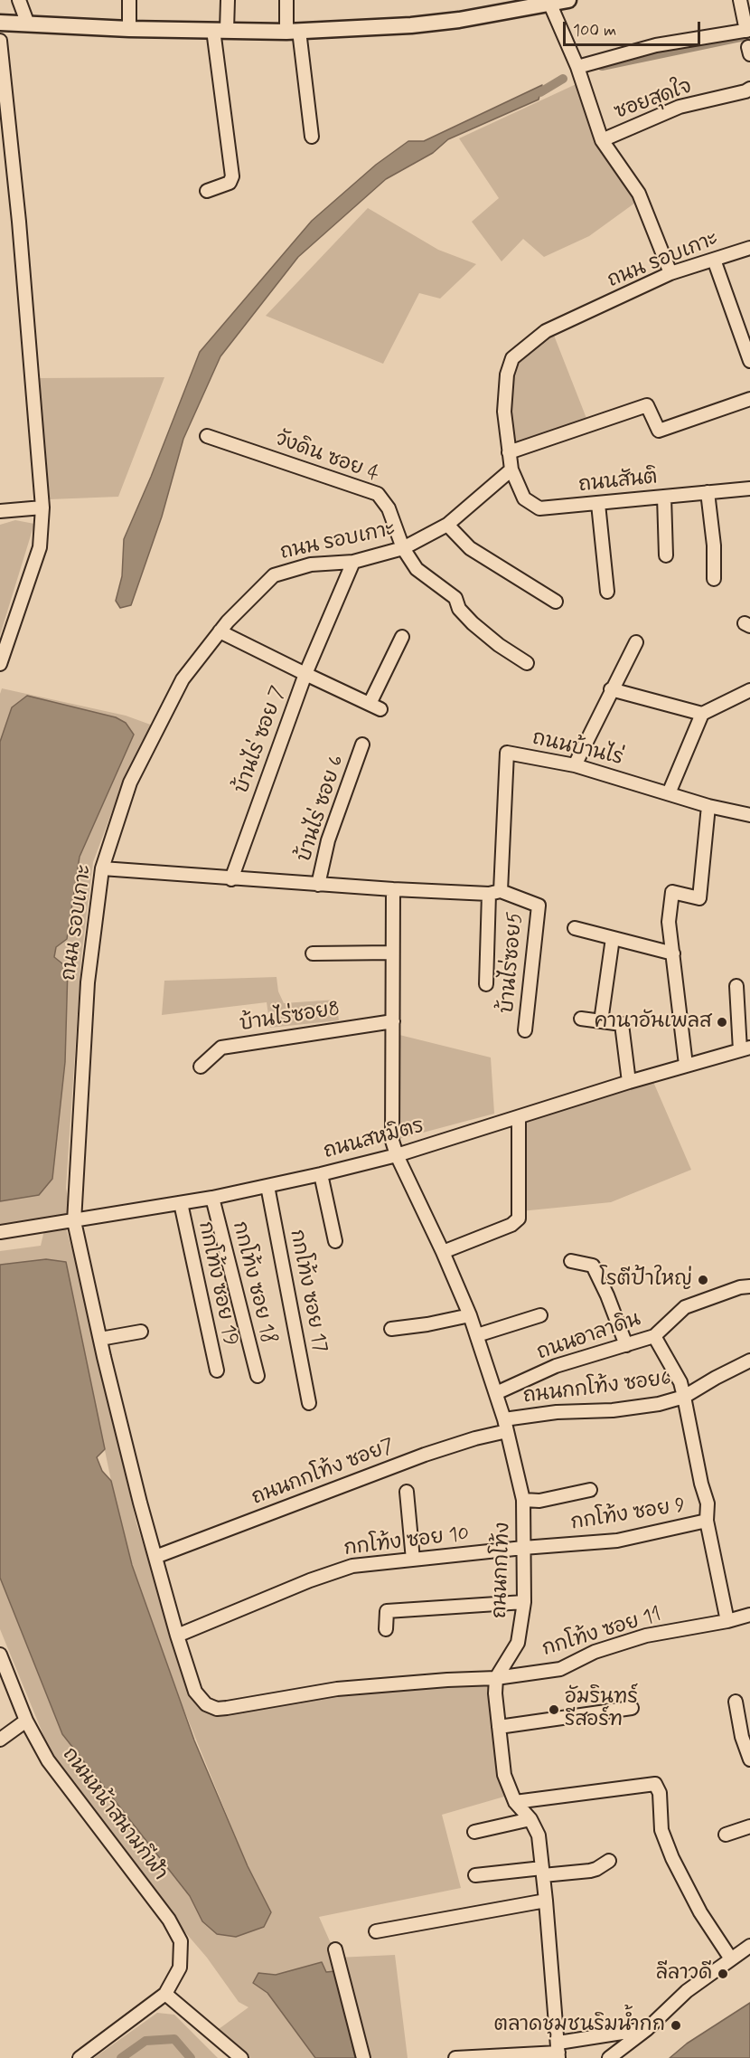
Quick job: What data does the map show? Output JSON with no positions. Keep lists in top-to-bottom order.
{
  "streets": {
    "street": [
      "ซอยสุดใจ",
      "ถนน รอบเกาะ",
      "วังดิน ซอย 4",
      "ถนนสันติ",
      "บ้านไร่ ซอย 7",
      "ถนนบ้านไร่",
      "บ้านไร่ ซอย 6",
      "บ้านไร่ซอย5",
      "บ้านไร่ซอย8",
      "ถนนสหมิตร",
      "กกโท้ง ซอย 18",
      "กกโท้ง ซอย 19",
      "กกโท้ง ซอย 17",
      "ถนนอาลาดิน",
      "ถนนกกโท้ง ซอย6",
      "ถนนกกโท้ง ซอย7",
      "กกโท้ง ซอย 9",
      "กกโท้ง ซอย 10",
      "ถนนกกโท้ง",
      "กกโท้ง ซอย 11",
      "ถนนหน้าสนามกีฬา"
    ]
  },
  "crossings": [
    ["ถนน รอบเกาะ", "วังดิน ซอย 4"],
    ["ถนน รอบเกาะ", "ถนนสันติ"],
    ["ถนน รอบเกาะ", "บ้านไร่ ซอย 7"],
    ["ถนน รอบเกาะ", "ถนนสหมิตร"],
    ["ถนน รอบเกาะ", "ถนนกกโท้ง ซอย7"],
    ["ถนน รอบเกาะ", "กกโท้ง ซอย 10"],
    ["ถนน รอบเกาะ", "กกโท้ง ซอย 11"],
    ["ถนนบ้านไร่", "บ้านไร่ซอย5"],
    ["ถนนสหมิตร", "กกโท้ง ซอย 18"],
    ["ถนนสหมิตร", "กกโท้ง ซอย 19"],
    ["ถนนสหมิตร", "กกโท้ง ซอย 17"],
    ["ถนนสหมิตร", "ถนนกกโท้ง"],
    ["ถนนอาลาดิน", "ถนนกกโท้ง"],
    ["ถนนกกโท้ง ซอย6", "ถนนกกโท้ง ซอย7"],
    ["ถนนกกโท้ง ซอย6", "ถนนกกโท้ง"],
    ["ถนนกกโท้ง ซอย7", "ถนนกกโท้ง"],
    ["กกโท้ง ซอย 9", "กกโท้ง ซอย 10"],
    ["กกโท้ง ซอย 9", "ถนนกกโท้ง"],
    ["กกโท้ง ซอย 10", "ถนนกกโท้ง"],
    ["กกโท้ง ซอย 10", "กกโท้ง ซอย 11"],
    ["ถนนกกโท้ง", "กกโท้ง ซอย 11"]
  ],
  "places": [
    "คานาอันเพลส",
    "โรตีป้าใหญ่",
    "อัมรินทร์ รีสอร์ท",
    "ลีลาวดี",
    "ตลาดชุมชนริมน้ำกก"
  ],
  "scale_bar": "100 m"
}
